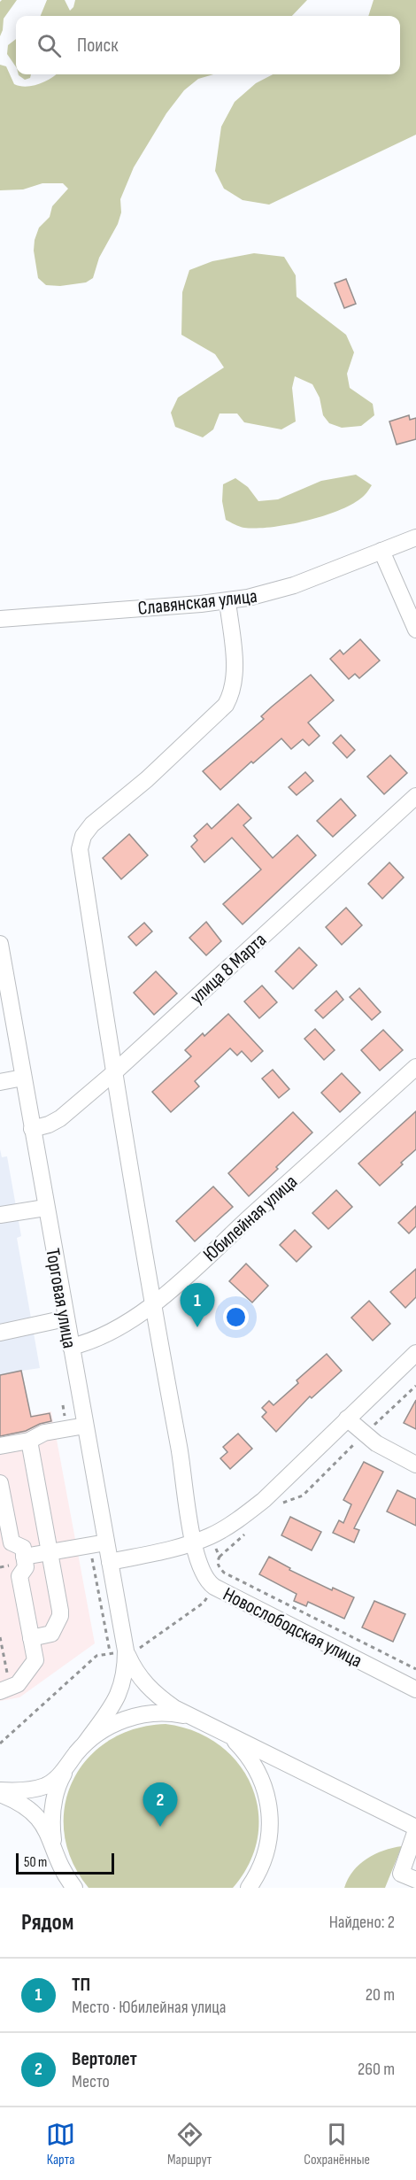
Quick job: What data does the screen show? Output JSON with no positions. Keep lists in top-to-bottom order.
{
  "streets": {
    "street": [
      "Славянская улица",
      "улица 8 Марта",
      "Юбилейная улица",
      "Торговая улица",
      "Новослободская улица"
    ]
  },
  "crossings": [
    ["Славянская улица", "Новослободская улица"],
    ["улица 8 Марта", "Торговая улица"],
    ["улица 8 Марта", "Новослободская улица"],
    ["Юбилейная улица", "Торговая улица"],
    ["Юбилейная улица", "Новослободская улица"]
  ],
  "scale_bar": "50 m",
  "page": {
    "search": "Поиск",
    "pins": ["1", "2"],
    "scale": "50 m",
    "heading": ["Рядом", "Найдено: 2"],
    "list": [
      {
        "mark": "1",
        "name": "ТП",
        "note": "Место · Юбилейная улица",
        "value": "20 m"
      },
      {
        "mark": "2",
        "name": "Вертолет",
        "note": "Место",
        "value": "260 m"
      }
    ],
    "nav": ["Карта", "Маршрут", "Сохранённые"]
  }
}
